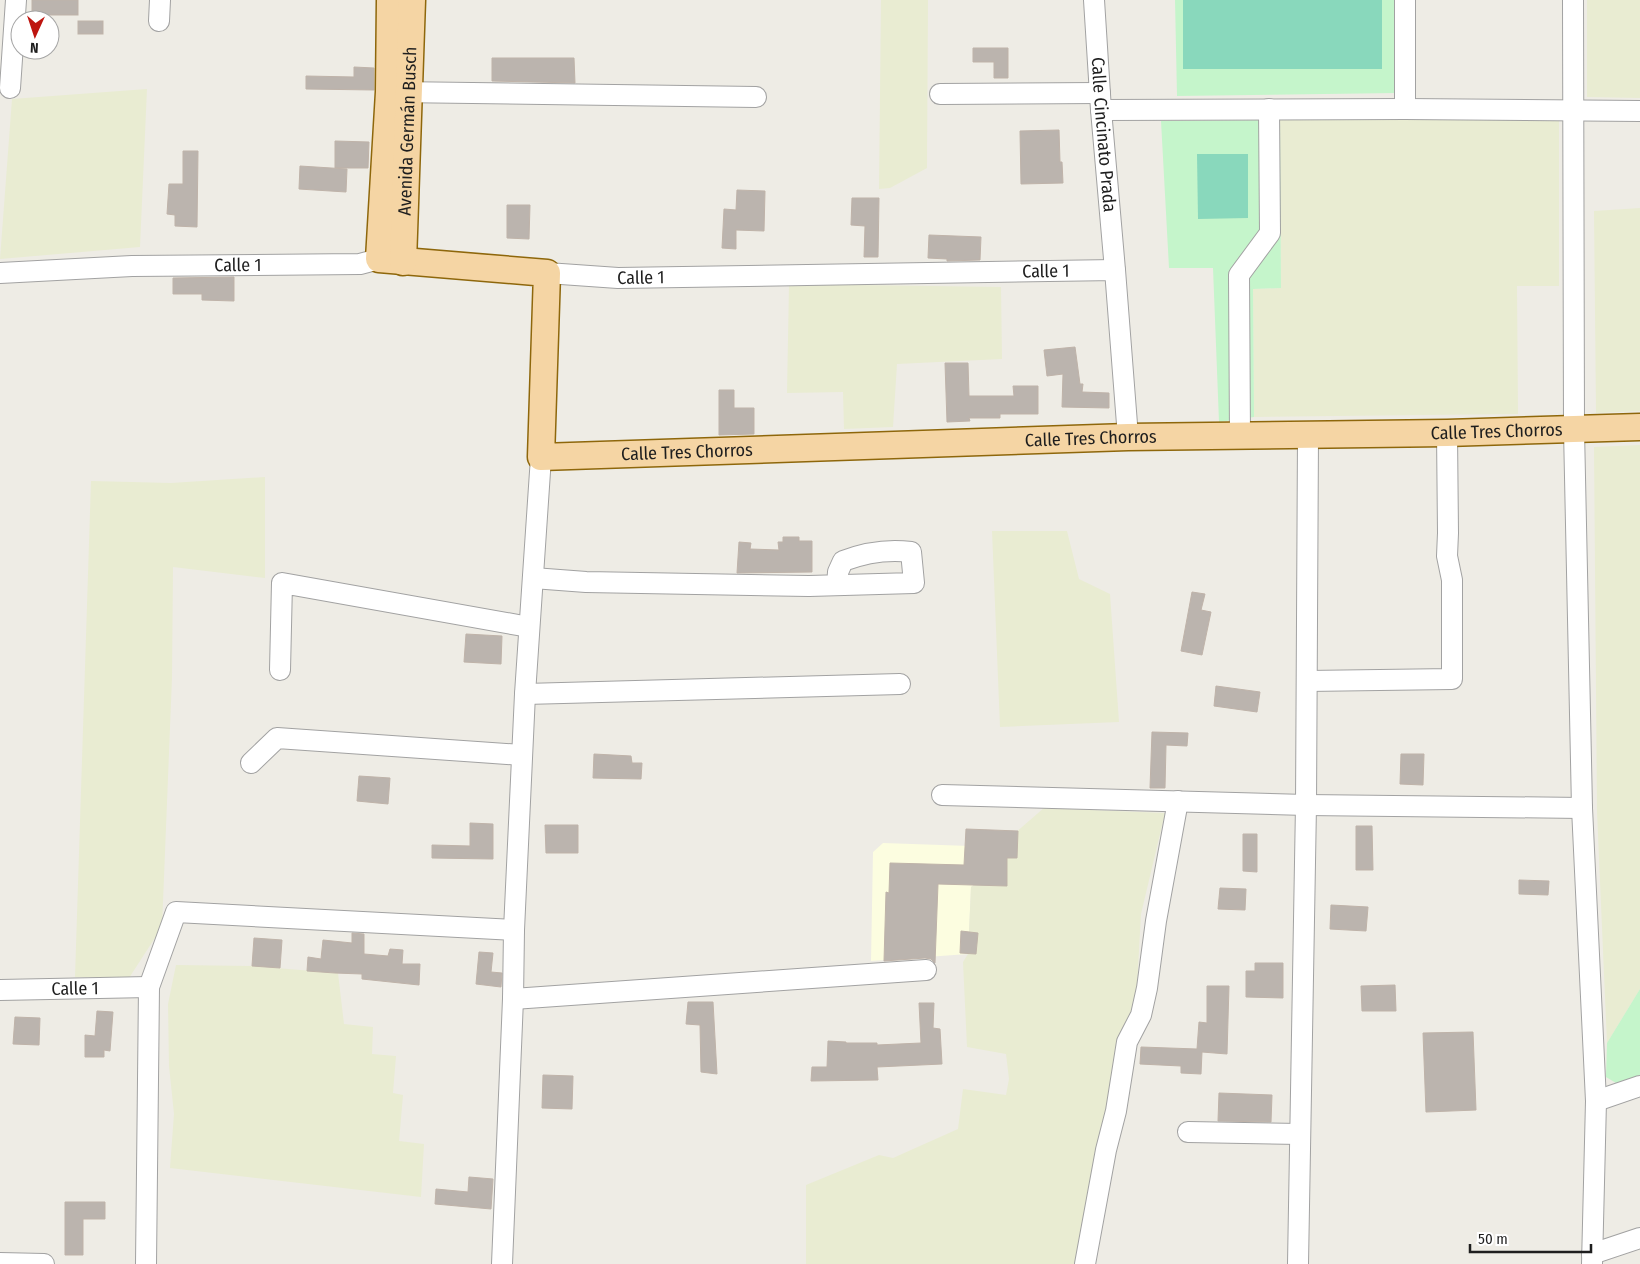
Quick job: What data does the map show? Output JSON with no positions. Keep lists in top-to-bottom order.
{
  "streets": {
    "main road": ["Avenida Germán Busch", "Calle 1", "Calle Tres Chorros"],
    "street": ["Calle Cincinato Prada"]
  },
  "crossings": [
    ["Avenida Germán Busch", "Calle 1"],
    ["Calle Cincinato Prada", "Calle 1"]
  ],
  "scale_bar": "50 m",
  "north": "bottom"
}
